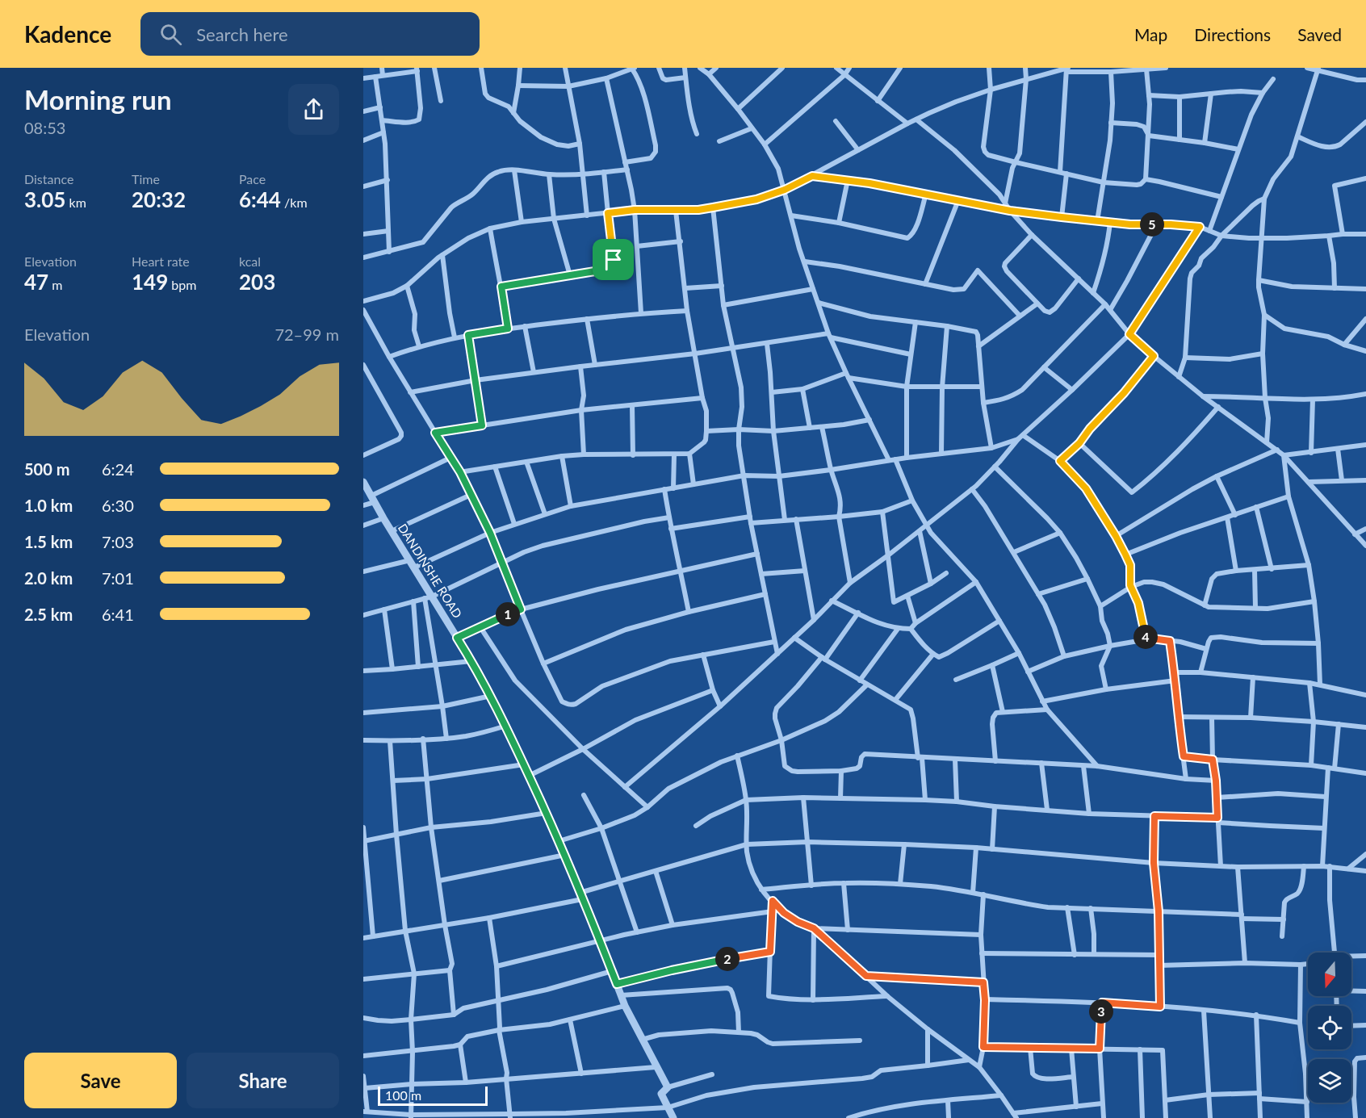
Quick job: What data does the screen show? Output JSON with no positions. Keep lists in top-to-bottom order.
{
  "streets": {
    "street": ["DANDINSHE ROAD"]
  },
  "scale_bar": "100 m",
  "north": "bottom",
  "page": {
    "header": "Kadence",
    "search": "Search here",
    "nav": ["Map", "Directions", "Saved"],
    "heading": ["Morning run", "08:53"],
    "stats": [
      ["Distance", "3.05 km"],
      ["Time", "20:32"],
      ["Pace", "6:44 /km"],
      ["Elevation", "47 m"],
      ["Heart rate", "149 bpm"],
      ["kcal", "203"]
    ],
    "pins": [
      "5",
      "1",
      "4",
      "2",
      "3"
    ],
    "chart": ["Elevation", "72–99 m"],
    "list": [
      {
        "name": "500 m",
        "note": "6:24"
      },
      {
        "name": "1.0 km",
        "note": "6:30"
      },
      {
        "name": "1.5 km",
        "note": "7:03"
      },
      {
        "name": "2.0 km",
        "note": "7:01"
      },
      {
        "name": "2.5 km",
        "note": "6:41"
      }
    ],
    "buttons": ["Save", "Share"],
    "scale": "100 m"
  }
}
